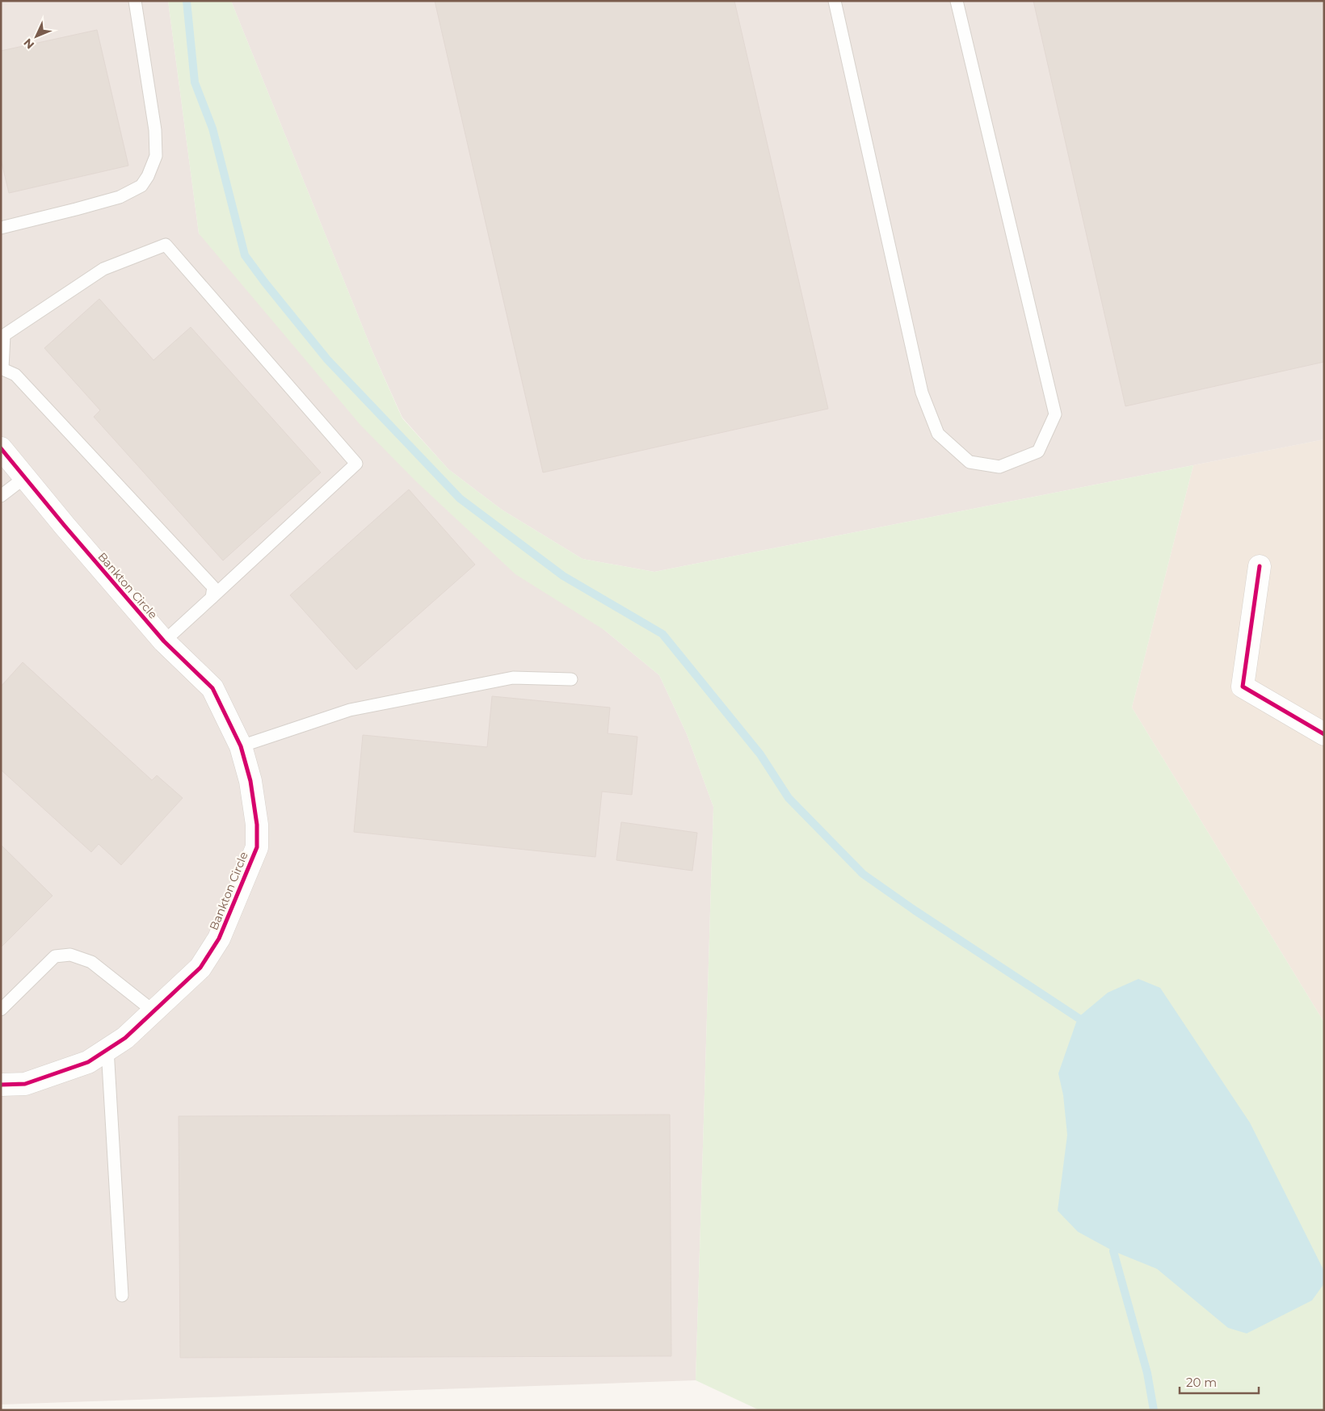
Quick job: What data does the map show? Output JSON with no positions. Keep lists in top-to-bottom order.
{
  "streets": {
    "street": ["Bankton Circle"]
  },
  "scale_bar": "20 m",
  "north": "bottom left"
}
